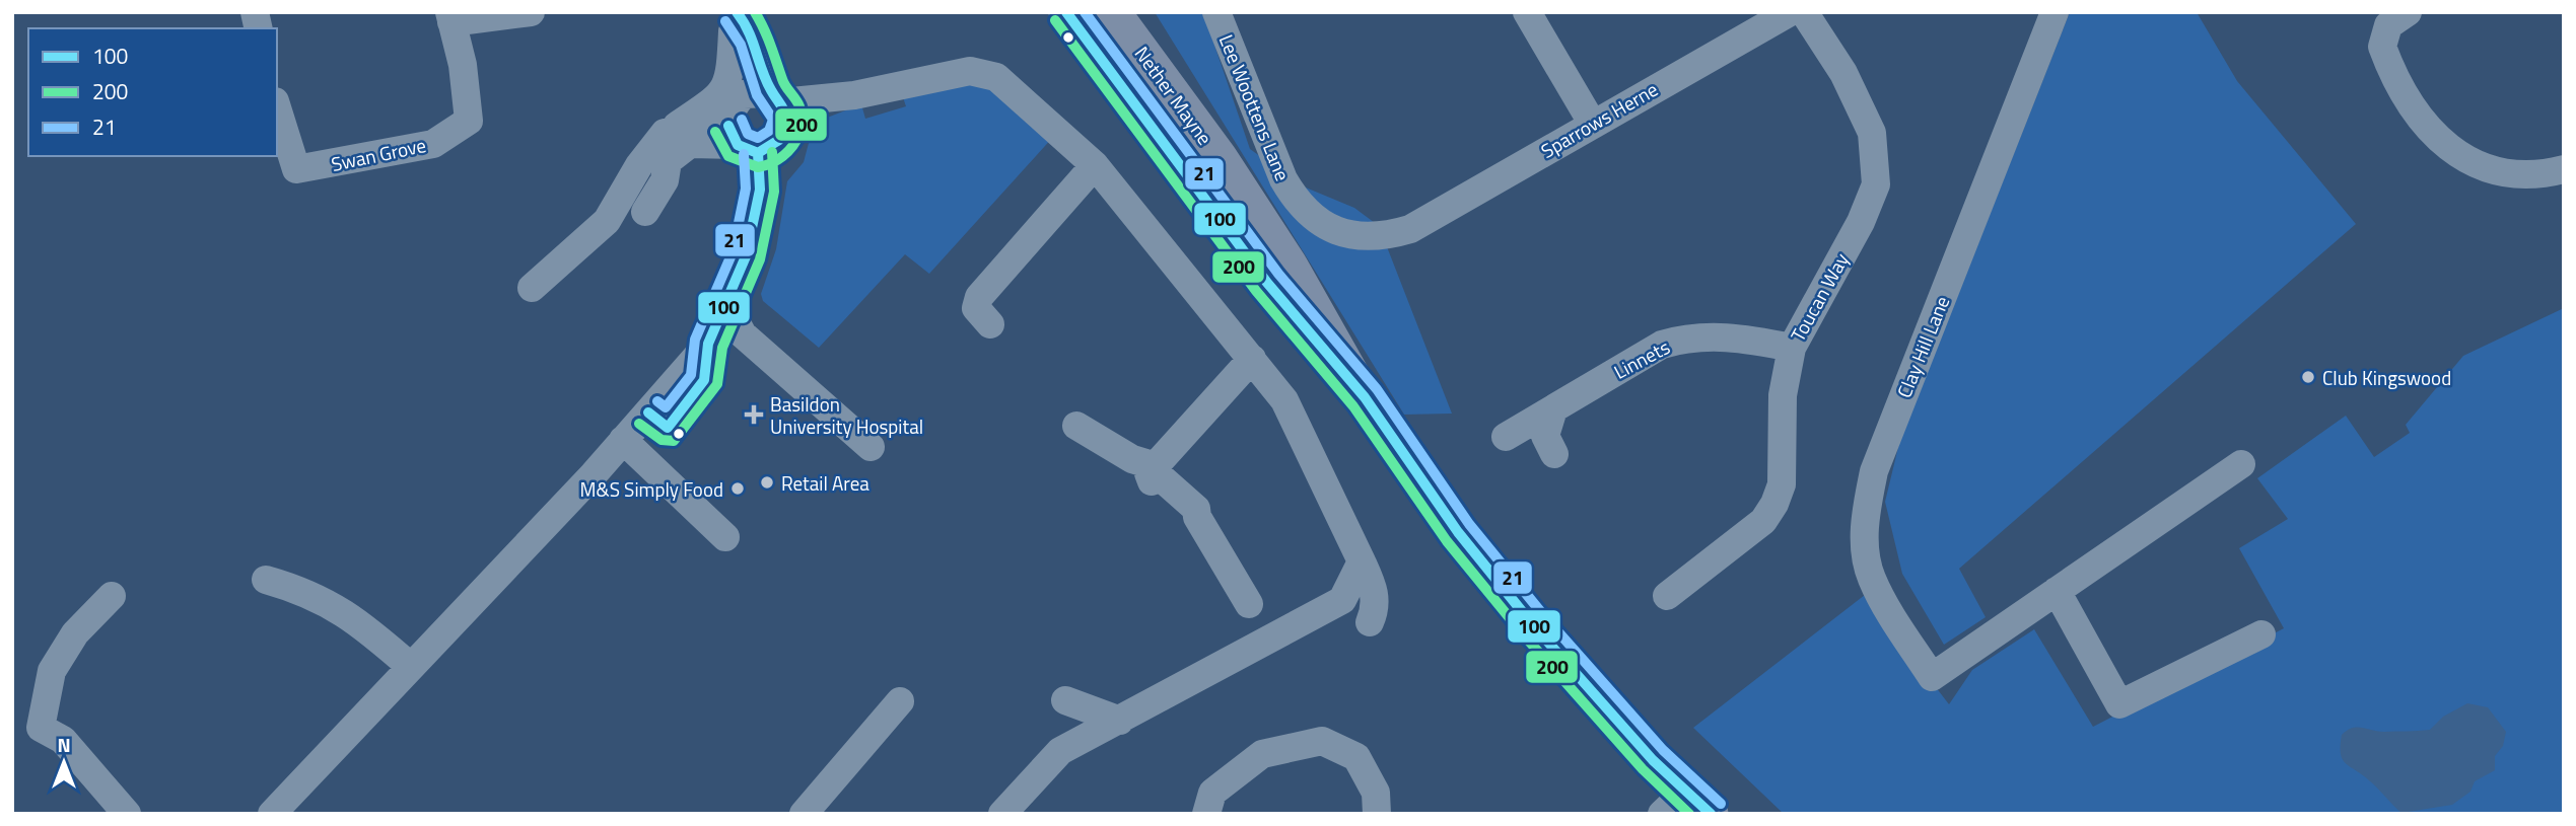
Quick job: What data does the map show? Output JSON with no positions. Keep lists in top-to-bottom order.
{
  "streets": {
    "main road": ["Nether Mayne"],
    "street": [
      "Lee Woottens Lane",
      "Sparrows Herne",
      "Swan Grove",
      "Toucan Way",
      "Clay Hill Lane",
      "Linnets"
    ]
  },
  "crossings": [
    ["Lee Woottens Lane", "Sparrows Herne"],
    ["Toucan Way", "Linnets"]
  ],
  "places": {
    "other": ["Club Kingswood", "Retail Area", "M&S Simply Food"],
    "health": ["Basildon University Hospital"]
  },
  "lines": ["transit line 100", "transit line 200", "transit line 21"],
  "legend": ["100", "200", "21"],
  "north": "top"
}
